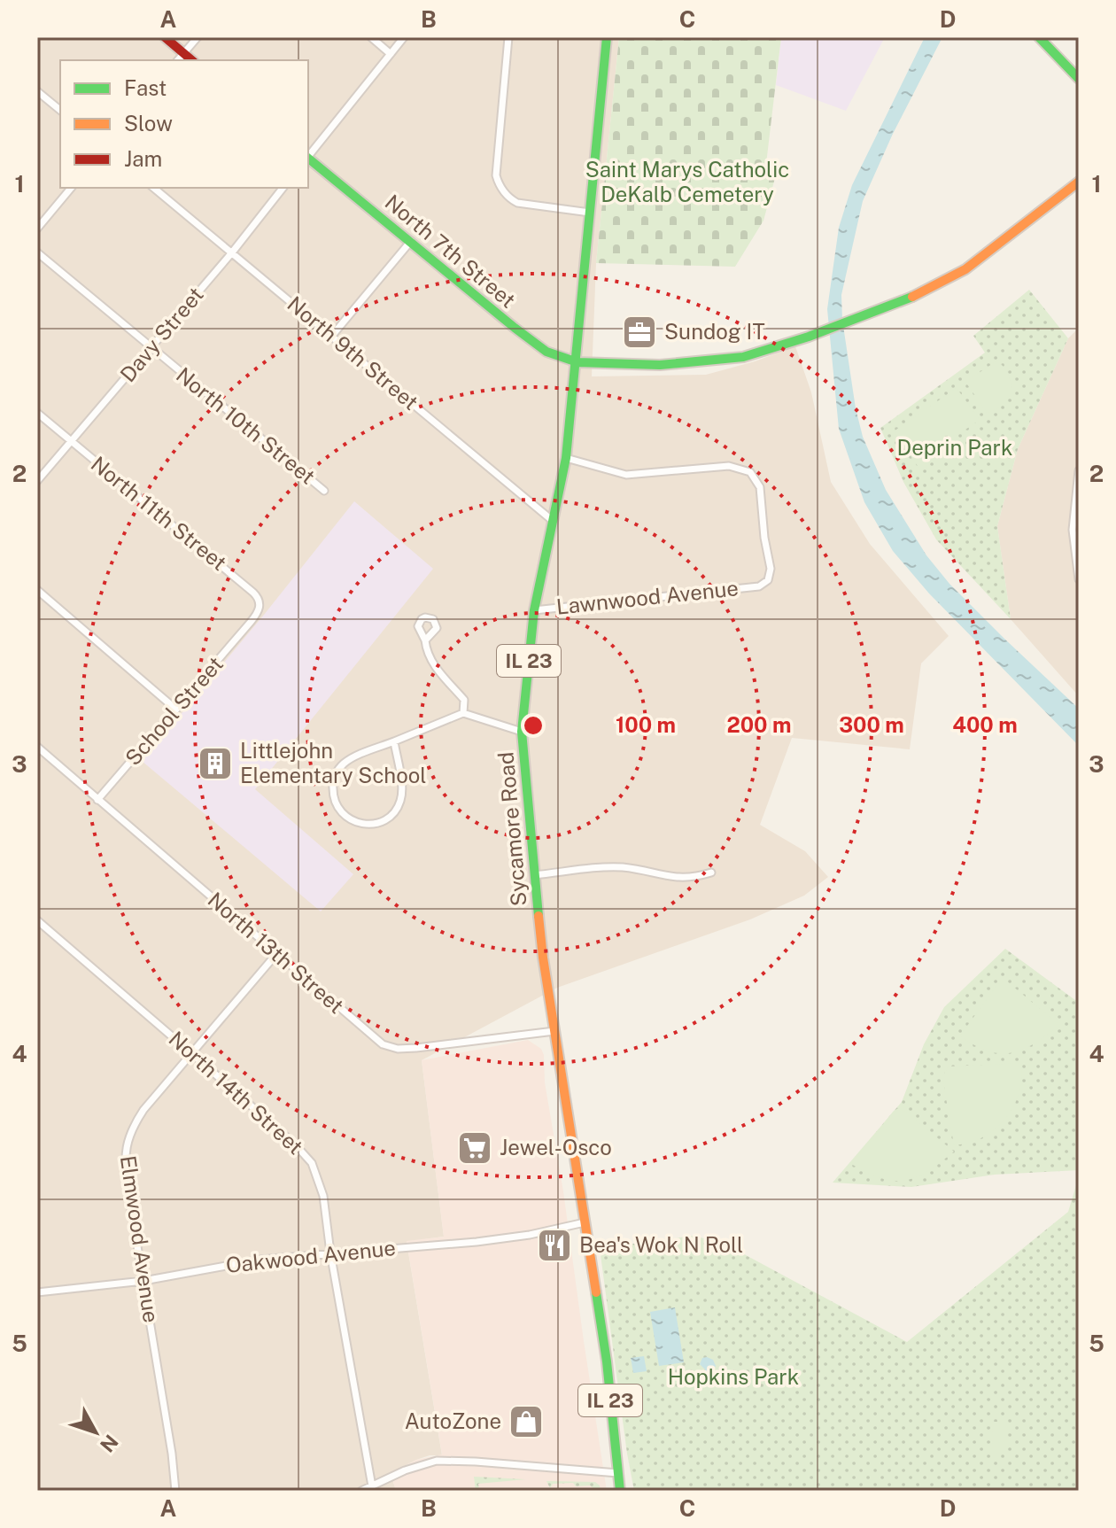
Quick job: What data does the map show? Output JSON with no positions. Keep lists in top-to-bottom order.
{
  "streets": {
    "main road": ["North 7th Street", "IL 23", "Sycamore Road"],
    "street": [
      "Davy Street",
      "North 9th Street",
      "North 10th Street",
      "North 11th Street",
      "Lawnwood Avenue",
      "School Street",
      "North 13th Street",
      "North 14th Street",
      "Elmwood Avenue",
      "Oakwood Avenue"
    ]
  },
  "crossings": [
    ["North 7th Street", "Sycamore Road"],
    ["Davy Street", "North 9th Street"],
    ["Davy Street", "North 10th Street"],
    ["Davy Street", "North 11th Street"],
    ["North 9th Street", "Sycamore Road"],
    ["North 11th Street", "School Street"],
    ["Lawnwood Avenue", "Sycamore Road"],
    ["School Street", "North 13th Street"],
    ["Sycamore Road", "North 13th Street"],
    ["Sycamore Road", "Oakwood Avenue"],
    ["North 13th Street", "Elmwood Avenue"],
    ["North 14th Street", "Elmwood Avenue"],
    ["North 14th Street", "Oakwood Avenue"],
    ["Elmwood Avenue", "Oakwood Avenue"]
  ],
  "parks": ["Saint Marys Catholic DeKalb Cemetery", "Deprin Park", "Hopkins Park"],
  "places": {
    "office": ["Sundog IT"],
    "building": ["Littlejohn Elementary School"],
    "supermarket": ["Jewel-Osco"],
    "restaurant": ["Bea's Wok N Roll"],
    "shop": ["AutoZone"]
  },
  "legend": ["Fast", "Slow", "Jam"],
  "north": "bottom right",
  "grid": {
    "columns": [
      "A",
      "B",
      "C",
      "D"
    ],
    "rows": [
      "1",
      "2",
      "3",
      "4",
      "5"
    ]
  },
  "rings": [
    "100 m",
    "200 m",
    "300 m",
    "400 m"
  ]
}
